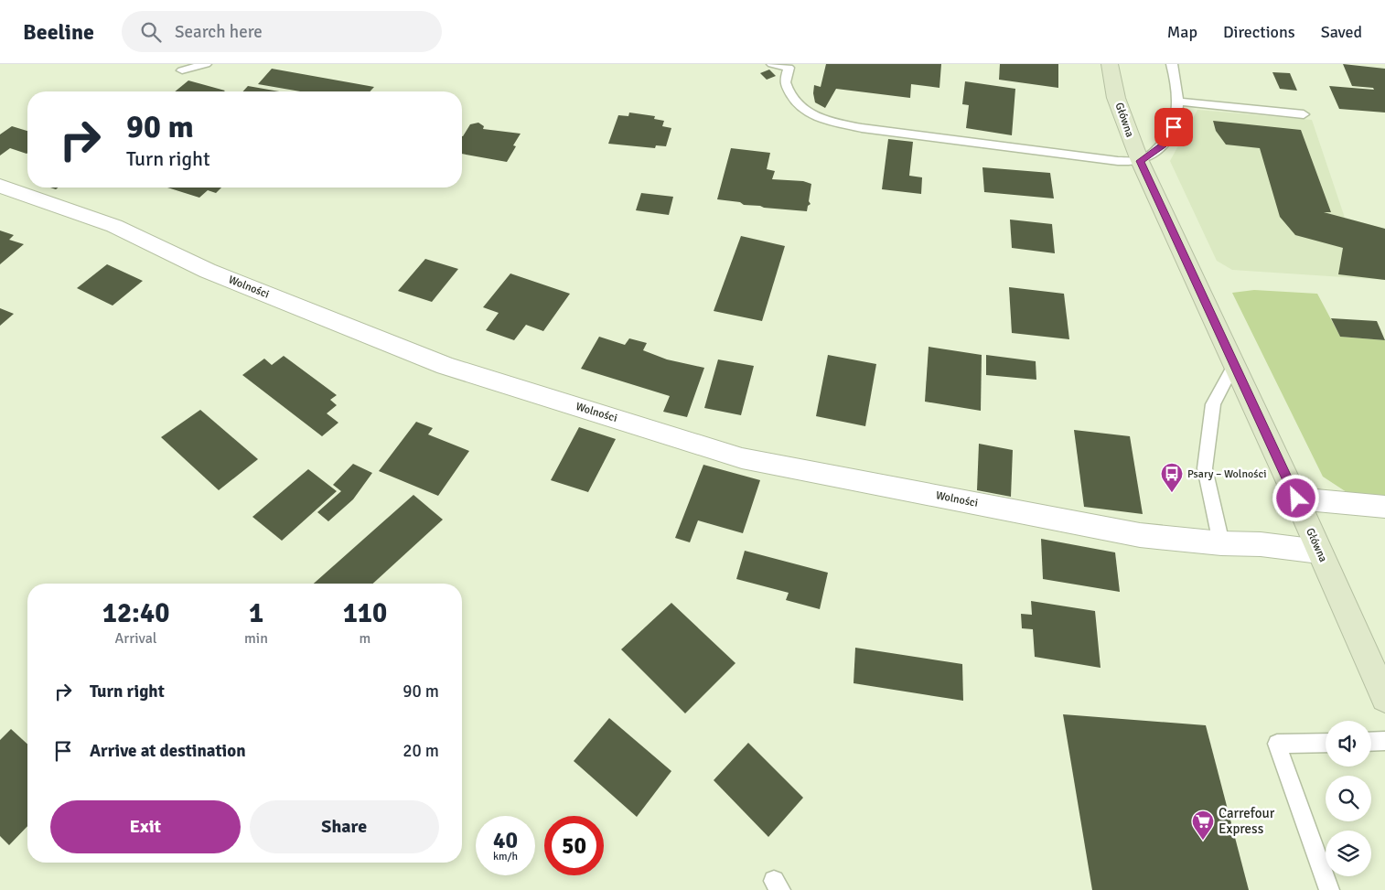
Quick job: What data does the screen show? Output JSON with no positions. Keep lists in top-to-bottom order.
{
  "streets": {
    "main road": ["Główna"],
    "street": ["Wolności"]
  },
  "crossings": [
    ["Główna", "Wolności"]
  ],
  "places": {
    "bus stop": ["Psary – Wolności"],
    "supermarket": ["Carrefour Express"]
  },
  "page": {
    "header": "Beeline",
    "search": "Search here",
    "nav": ["Map", "Directions", "Saved"],
    "turn": ["90 m", "Turn right"],
    "eta": [
      "12:40",
      "Arrival",
      "1",
      "min",
      "110",
      "m"
    ],
    "list": [
      {
        "name": "Turn right",
        "value": "90 m"
      },
      {
        "name": "Arrive at destination",
        "value": "20 m"
      }
    ],
    "buttons": ["Exit", "Share"],
    "speed": "40 km/h",
    "limit": "50"
  }
}
